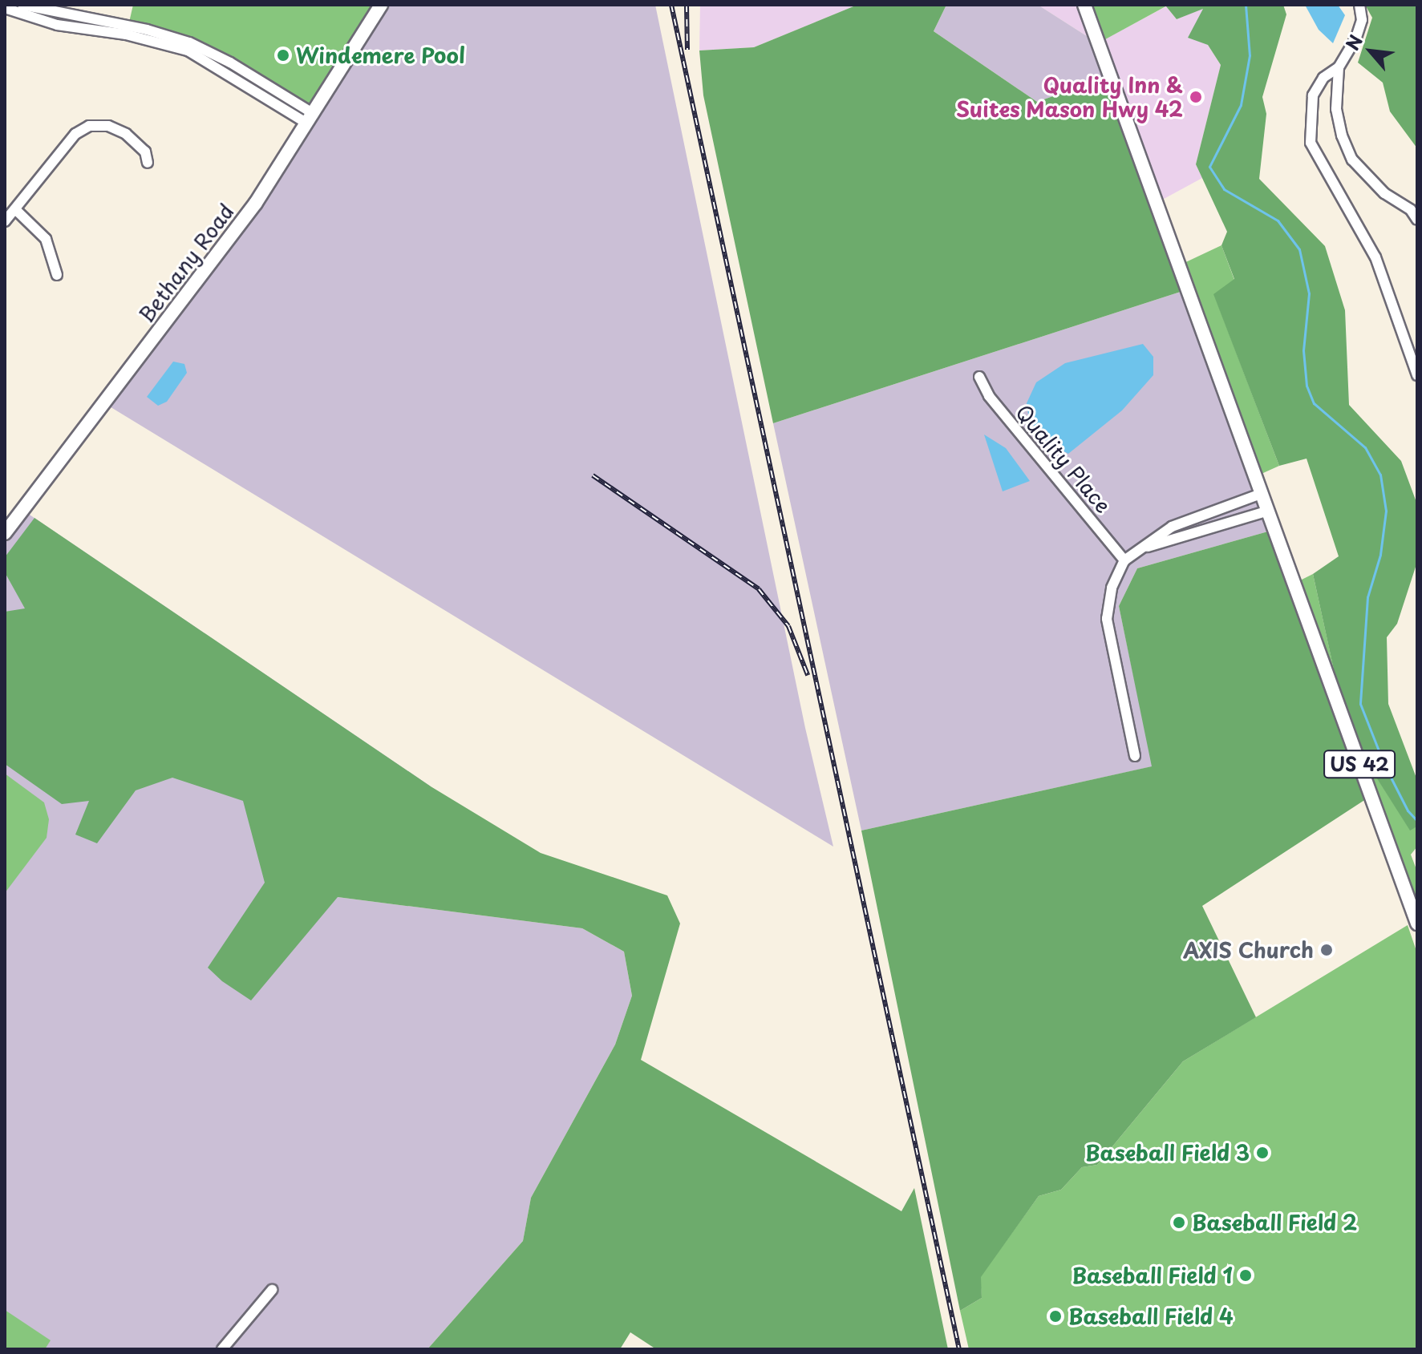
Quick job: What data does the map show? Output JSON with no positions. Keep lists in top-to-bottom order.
{
  "streets": {
    "main road": ["Bethany Road", "US 42"],
    "street": ["Quality Place"]
  },
  "places": [
    "Windemere Pool",
    "Quality Inn & Suites Mason Hwy 42",
    "AXIS Church",
    "Baseball Field 3",
    "Baseball Field 2",
    "Baseball Field 1",
    "Baseball Field 4"
  ],
  "north": "top left"
}
